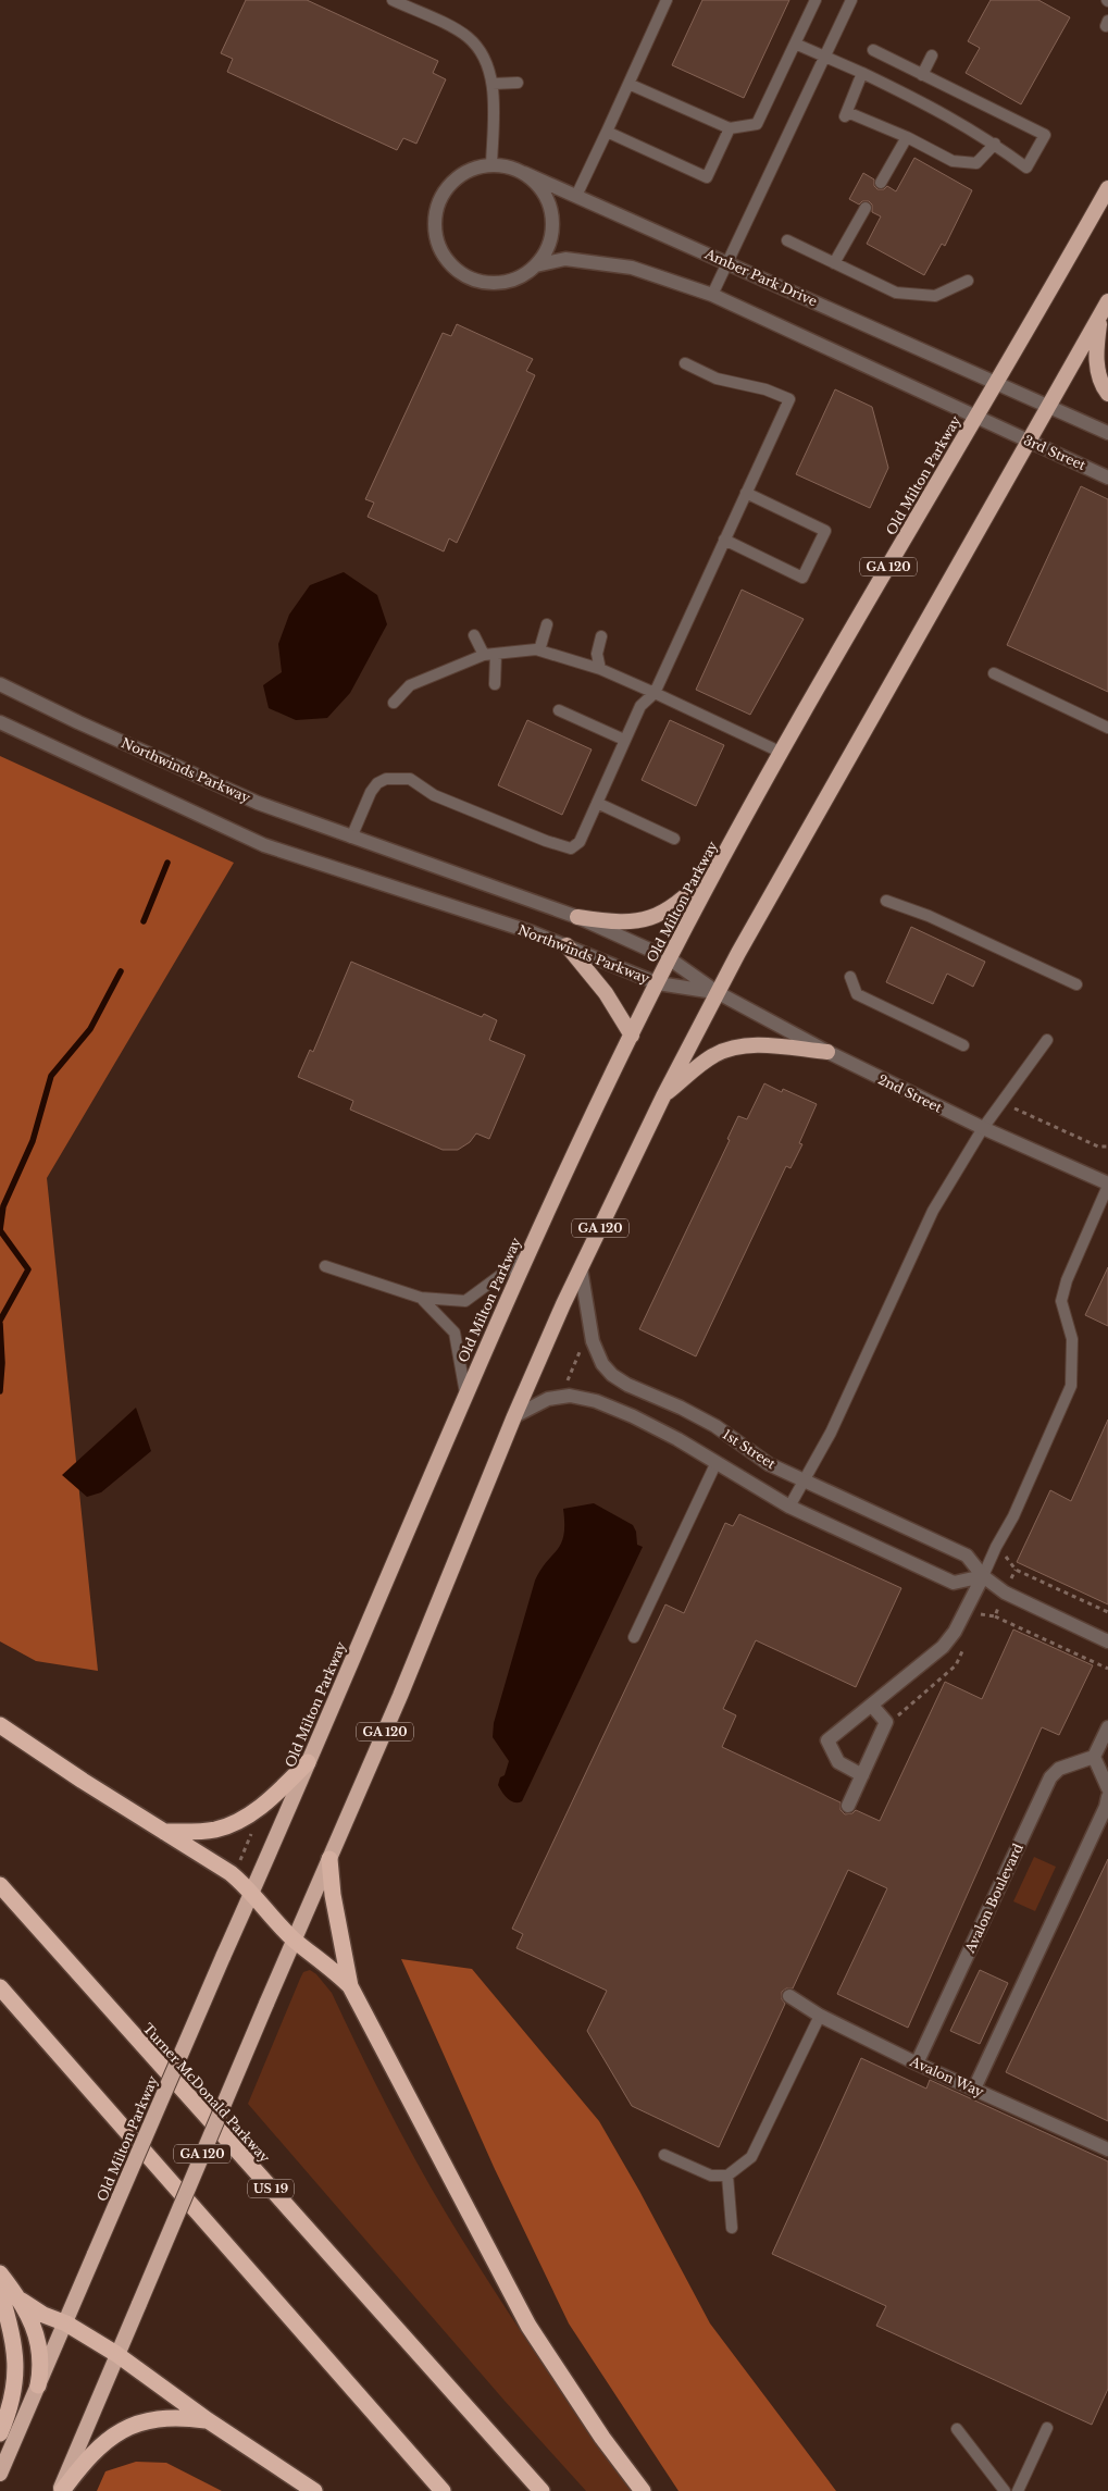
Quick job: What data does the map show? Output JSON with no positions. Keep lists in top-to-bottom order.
{
  "streets": {
    "highway": [
      "Old Milton Parkway",
      "GA 120",
      "Turner McDonald Parkway",
      "US 19"
    ],
    "street": [
      "Amber Park Drive",
      "3rd Street",
      "Northwinds Parkway",
      "2nd Street",
      "1st Street",
      "Avalon Boulevard",
      "Avalon Way"
    ]
  },
  "crossings": [
    ["Amber Park Drive", "Old Milton Parkway"],
    ["Amber Park Drive", "GA 120"],
    ["3rd Street", "Old Milton Parkway"],
    ["3rd Street", "GA 120"],
    ["Old Milton Parkway", "Northwinds Parkway"],
    ["GA 120", "Northwinds Parkway"],
    ["GA 120", "2nd Street"],
    ["GA 120", "1st Street"],
    ["Northwinds Parkway", "2nd Street"],
    ["Avalon Boulevard", "Avalon Way"]
  ]
}
